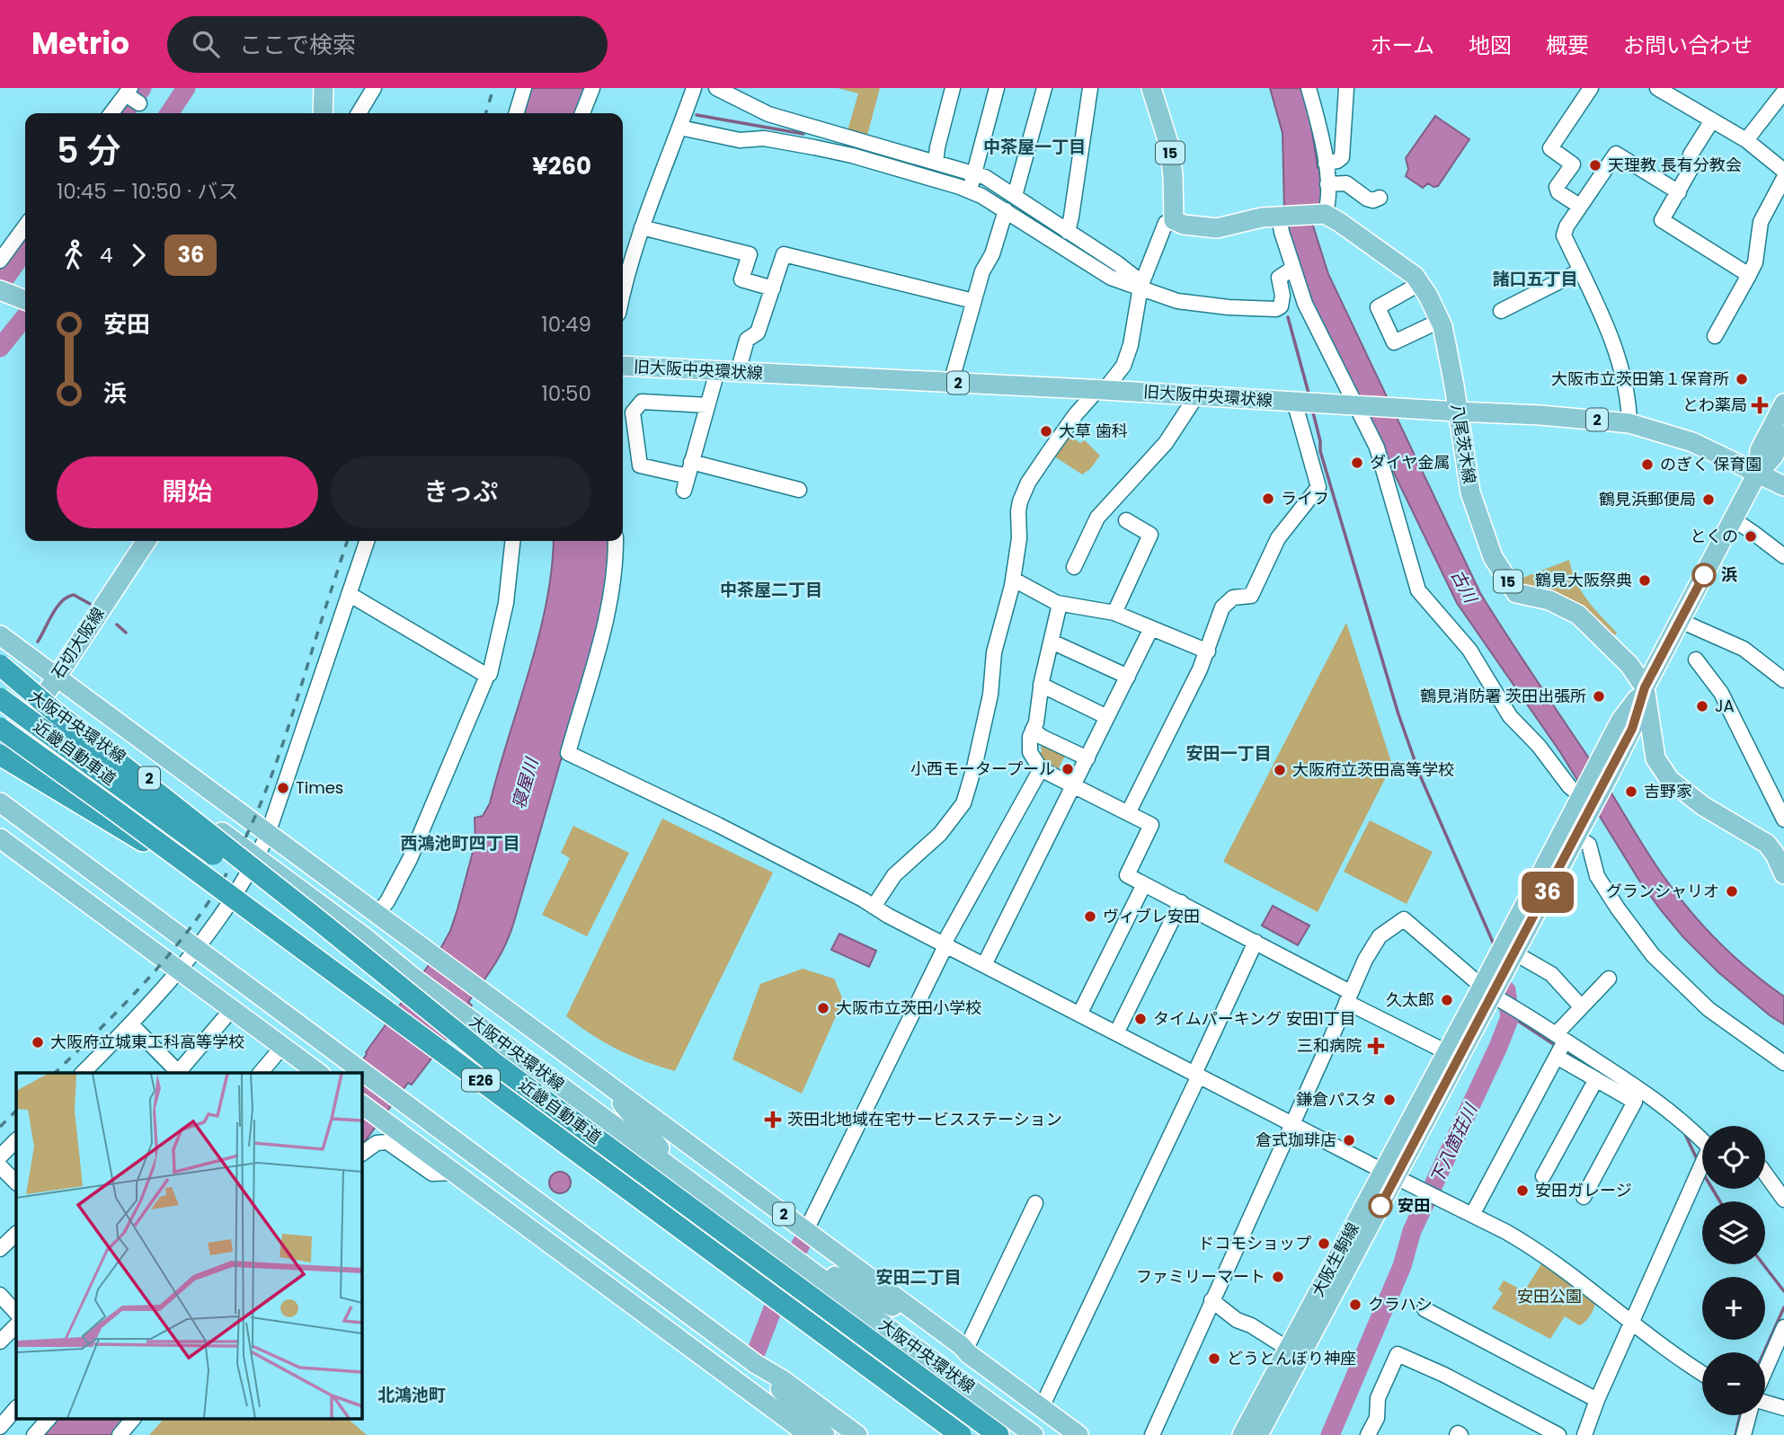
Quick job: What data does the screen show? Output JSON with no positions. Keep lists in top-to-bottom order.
{
  "streets": {
    "highway": ["近畿自動車道", "E26"],
    "main road": [
      "15",
      "旧大阪中央環状線",
      "2",
      "八尾茨木線",
      "石切大阪線",
      "大阪中央環状線",
      "大阪生駒線"
    ]
  },
  "crossings": [
    ["旧大阪中央環状線", "八尾茨木線"],
    ["旧大阪中央環状線", "大阪生駒線"],
    ["2", "石切大阪線"],
    ["八尾茨木線", "大阪生駒線"],
    ["石切大阪線", "大阪中央環状線"]
  ],
  "districts": [
    "中茶屋一丁目",
    "諸口五丁目",
    "中茶屋二丁目",
    "安田一丁目",
    "西鴻池町四丁目",
    "安田二丁目",
    "北鴻池町"
  ],
  "water": ["古川", "寝屋川", "下八箇荘川"],
  "parks": ["安田公園"],
  "places": {
    "other": [
      "天理教 長有分教会",
      "大阪市立茨田第１保育所",
      "大草 歯科",
      "ダイヤ金属",
      "のぎく 保育園",
      "ライフ",
      "鶴見浜郵便局",
      "とくの",
      "浜",
      "鶴見大阪祭典",
      "鶴見消防署 茨田出張所",
      "JA",
      "小西モータープール",
      "大阪府立茨田高等学校",
      "Times",
      "吉野家",
      "グランシャリオ",
      "ヴィブレ安田",
      "久太郎",
      "大阪市立茨田小学校",
      "タイムパーキング 安田1丁目",
      "大阪府立城東工科高等学校",
      "鎌倉パスタ",
      "倉式珈琲店",
      "安田ガレージ",
      "安田",
      "ドコモショップ",
      "ファミリーマート",
      "クラハシ",
      "どうとんぼり神座"
    ],
    "health": ["とわ薬局", "三和病院", "茨田北地域在宅サービスステーション"]
  },
  "lines": ["bus line 36"],
  "page": {
    "header": "Metrio",
    "search": "ここで検索",
    "nav": [
      "ホーム",
      "地図",
      "概要",
      "お問い合わせ"
    ],
    "on_map": "36",
    "heading": ["5 分", "10:45 – 10:50 · バス", "¥260"],
    "legs": ["4", "36"],
    "list": [
      {
        "name": "安田",
        "value": "10:49"
      },
      {
        "name": "浜",
        "value": "10:50"
      }
    ],
    "buttons": ["開始", "きっぷ"],
    "map_buttons": ["+", "−"]
  }
}
